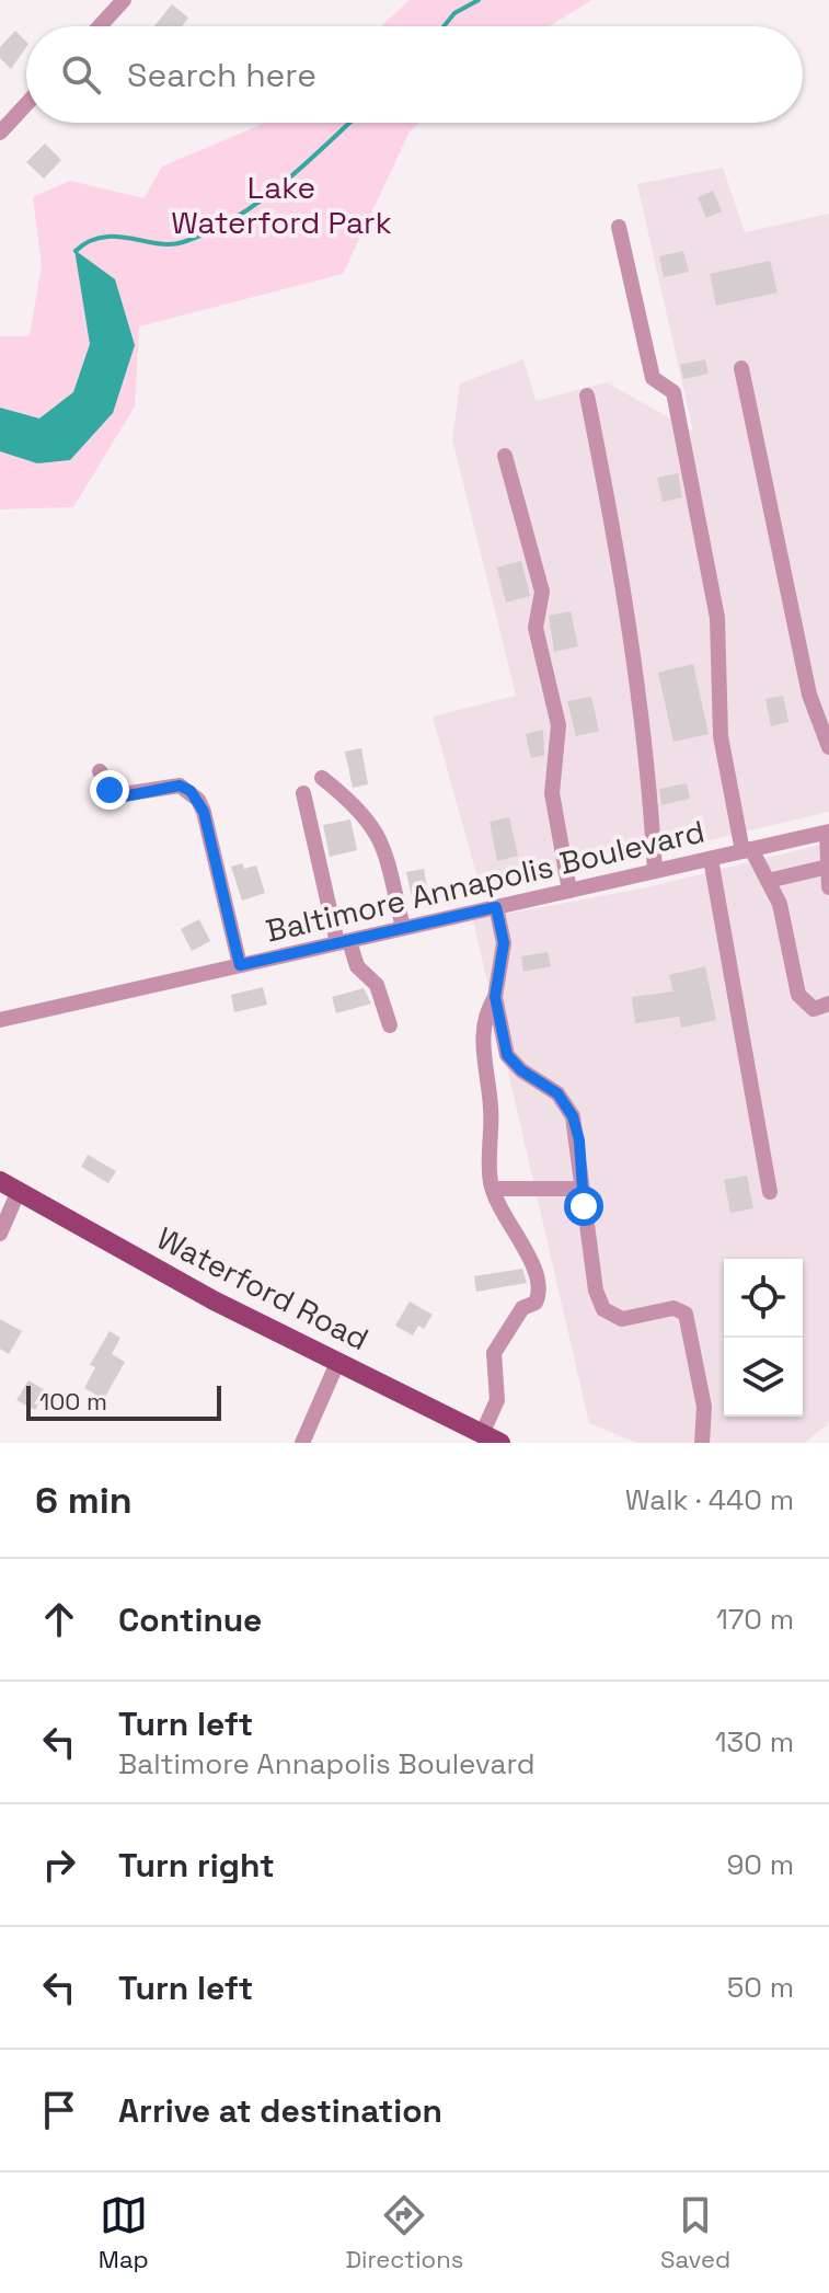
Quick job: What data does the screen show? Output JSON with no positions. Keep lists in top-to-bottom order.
{
  "streets": {
    "main road": ["Waterford Road"],
    "street": ["Baltimore Annapolis Boulevard"]
  },
  "parks": ["Lake Waterford Park"],
  "scale_bar": "100 m",
  "page": {
    "search": "Search here",
    "scale": "100 m",
    "heading": ["6 min", "Walk · 440 m"],
    "list": [
      ["Continue", "170 m"],
      ["Turn left", "Baltimore Annapolis Boulevard", "130 m"],
      ["Turn right", "90 m"],
      ["Turn left", "50 m"],
      "Arrive at destination"
    ],
    "nav": ["Map", "Directions", "Saved"]
  }
}
